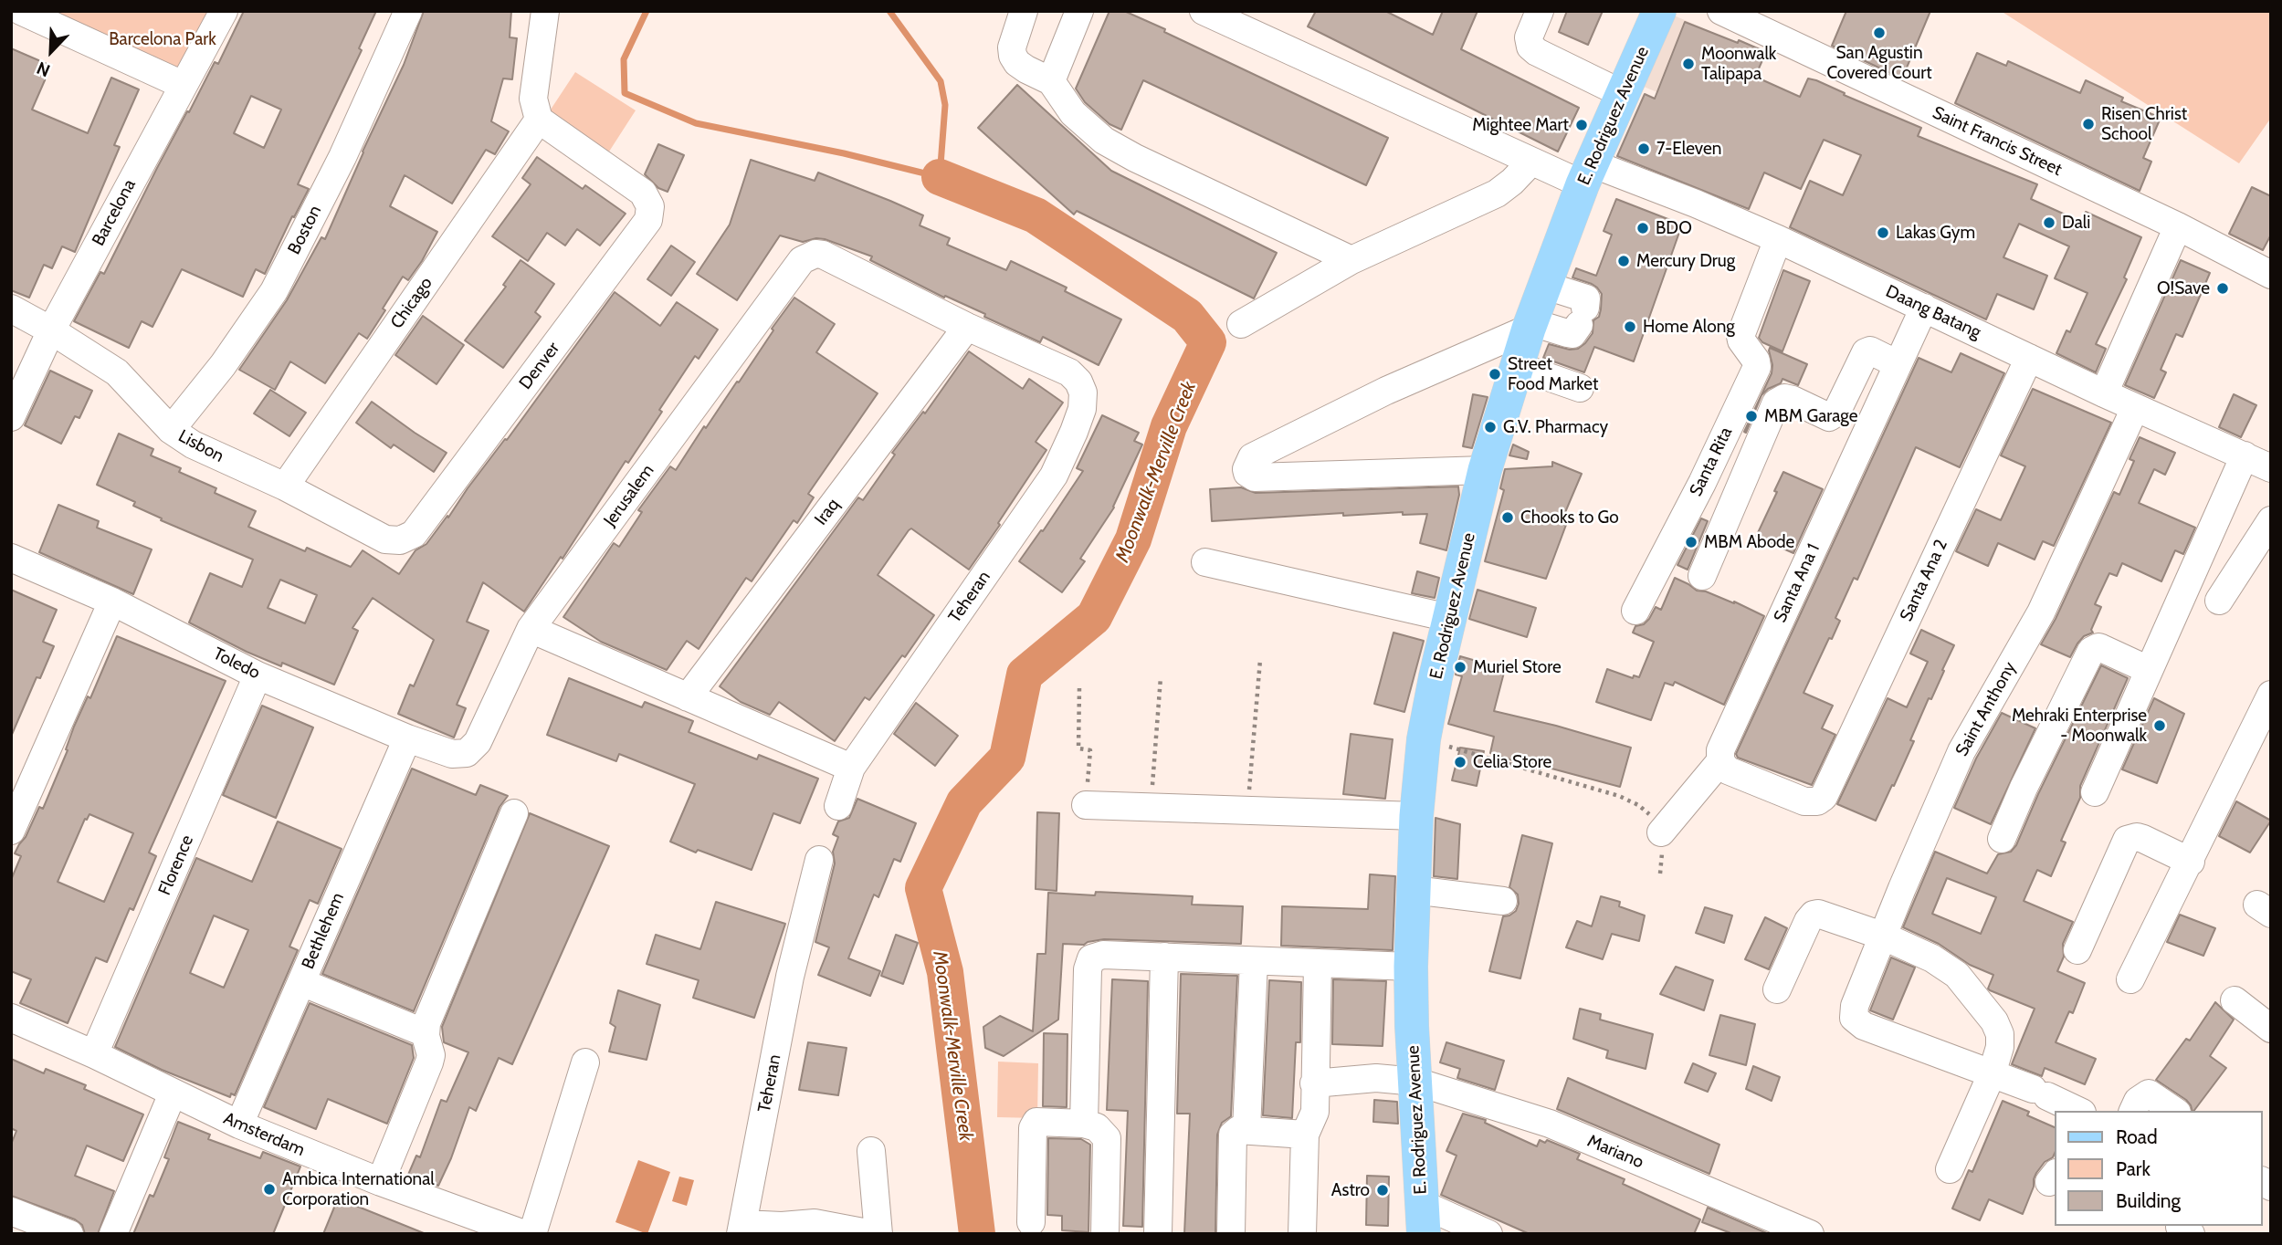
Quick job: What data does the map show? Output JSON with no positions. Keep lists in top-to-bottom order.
{
  "streets": {
    "main road": ["E. Rodriguez Avenue"],
    "street": [
      "Saint Francis Street",
      "Barcelona",
      "Boston",
      "Chicago",
      "Daang Batang",
      "Denver",
      "Lisbon",
      "Santa Rita",
      "Jerusalem",
      "Iraq",
      "Santa Ana 2",
      "Santa Ana 1",
      "Teheran",
      "Toledo",
      "Saint Anthony",
      "Florence",
      "Bethlehem",
      "Amsterdam",
      "Mariano"
    ]
  },
  "crossings": [
    ["E. Rodriguez Avenue", "Daang Batang"],
    ["E. Rodriguez Avenue", "Mariano"],
    ["Barcelona", "Lisbon"],
    ["Boston", "Lisbon"],
    ["Chicago", "Denver"],
    ["Chicago", "Lisbon"],
    ["Daang Batang", "Santa Rita"],
    ["Daang Batang", "Santa Ana 2"],
    ["Daang Batang", "Santa Ana 1"],
    ["Daang Batang", "Saint Anthony"],
    ["Denver", "Lisbon"],
    ["Jerusalem", "Iraq"],
    ["Jerusalem", "Teheran"],
    ["Jerusalem", "Toledo"],
    ["Iraq", "Teheran"],
    ["Santa Ana 2", "Santa Ana 1"],
    ["Toledo", "Florence"],
    ["Toledo", "Bethlehem"],
    ["Florence", "Amsterdam"],
    ["Bethlehem", "Amsterdam"]
  ],
  "water": ["Moonwalk-Merville Creek"],
  "parks": ["Barcelona Park"],
  "places": [
    "San Agustin Covered Court",
    "Moonwalk Talipapa",
    "Risen Christ School",
    "Mightee Mart",
    "7-Eleven",
    "Dali",
    "BDO",
    "Lakas Gym",
    "Mercury Drug",
    "O!Save",
    "Home Along",
    "Street Food Market",
    "MBM Garage",
    "G.V. Pharmacy",
    "Chooks to Go",
    "MBM Abode",
    "Muriel Store",
    "Mehraki Enterprise - Moonwalk",
    "Celia Store",
    "Ambica International Corporation",
    "Astro"
  ],
  "legend": ["Road", "Park", "Building"],
  "north": "bottom left"
}
